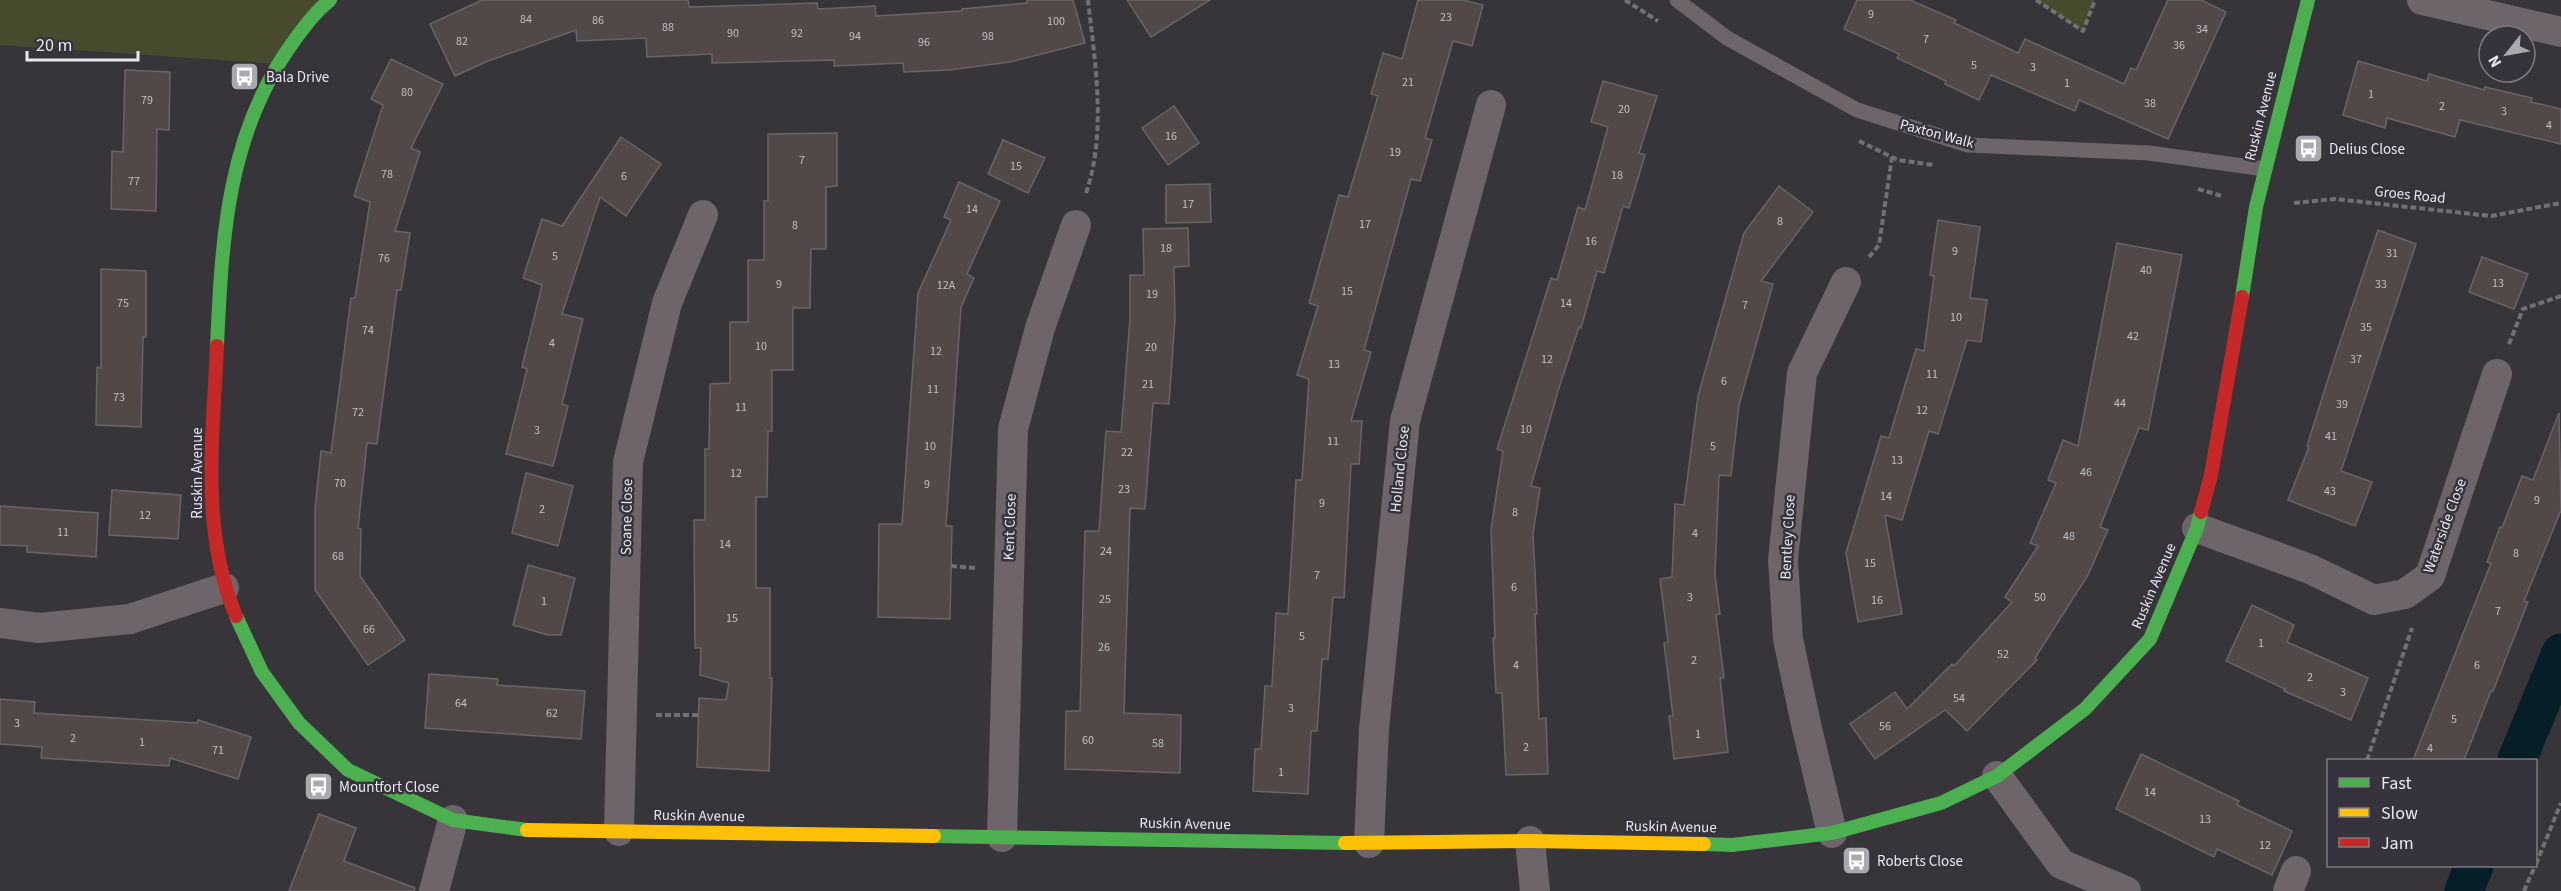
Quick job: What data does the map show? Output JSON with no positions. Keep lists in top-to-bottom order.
{
  "streets": {
    "street": [
      "Ruskin Avenue",
      "Holland Close",
      "Soane Close",
      "Waterside Close",
      "Kent Close",
      "Bentley Close"
    ],
    "lane": ["Paxton Walk"],
    "path": ["Groes Road"]
  },
  "crossings": [
    ["Ruskin Avenue", "Paxton Walk"],
    ["Ruskin Avenue", "Groes Road"],
    ["Ruskin Avenue", "Holland Close"],
    ["Ruskin Avenue", "Soane Close"],
    ["Ruskin Avenue", "Waterside Close"],
    ["Ruskin Avenue", "Kent Close"],
    ["Ruskin Avenue", "Bentley Close"]
  ],
  "places": {
    "bus stop": [
      "Bala Drive",
      "Delius Close",
      "Mountfort Close",
      "Roberts Close"
    ]
  },
  "house_numbers": [
    "9",
    "23",
    "84",
    "86",
    "100",
    "88",
    "34",
    "90",
    "92",
    "94",
    "98",
    "7",
    "82",
    "96",
    "36",
    "5",
    "3",
    "21",
    "1",
    "80",
    "1",
    "79",
    "38",
    "2",
    "20",
    "3",
    "4",
    "16",
    "19",
    "7",
    "15",
    "78",
    "18",
    "6",
    "77",
    "17",
    "14",
    "8",
    "17",
    "8",
    "16",
    "18",
    "9",
    "31",
    "5",
    "76",
    "40",
    "13",
    "9",
    "33",
    "12A",
    "15",
    "19",
    "75",
    "14",
    "7",
    "10",
    "35",
    "74",
    "42",
    "4",
    "10",
    "20",
    "12",
    "12",
    "37",
    "13",
    "11",
    "6",
    "21",
    "11",
    "73",
    "44",
    "39",
    "11",
    "12",
    "72",
    "10",
    "3",
    "41",
    "11",
    "10",
    "5",
    "22",
    "13",
    "46",
    "12",
    "70",
    "9",
    "23",
    "43",
    "14",
    "9",
    "9",
    "2",
    "8",
    "12",
    "11",
    "4",
    "48",
    "14",
    "24",
    "8",
    "68",
    "15",
    "7",
    "6",
    "3",
    "50",
    "25",
    "16",
    "1",
    "7",
    "15",
    "66",
    "5",
    "1",
    "26",
    "52",
    "2",
    "4",
    "6",
    "2",
    "3",
    "54",
    "64",
    "3",
    "62",
    "5",
    "3",
    "56",
    "1",
    "2",
    "60",
    "1",
    "58",
    "2",
    "4",
    "71",
    "1",
    "14",
    "13",
    "12"
  ],
  "legend": ["Fast", "Slow", "Jam"],
  "scale_bar": "20 m",
  "north": "bottom left"
}
